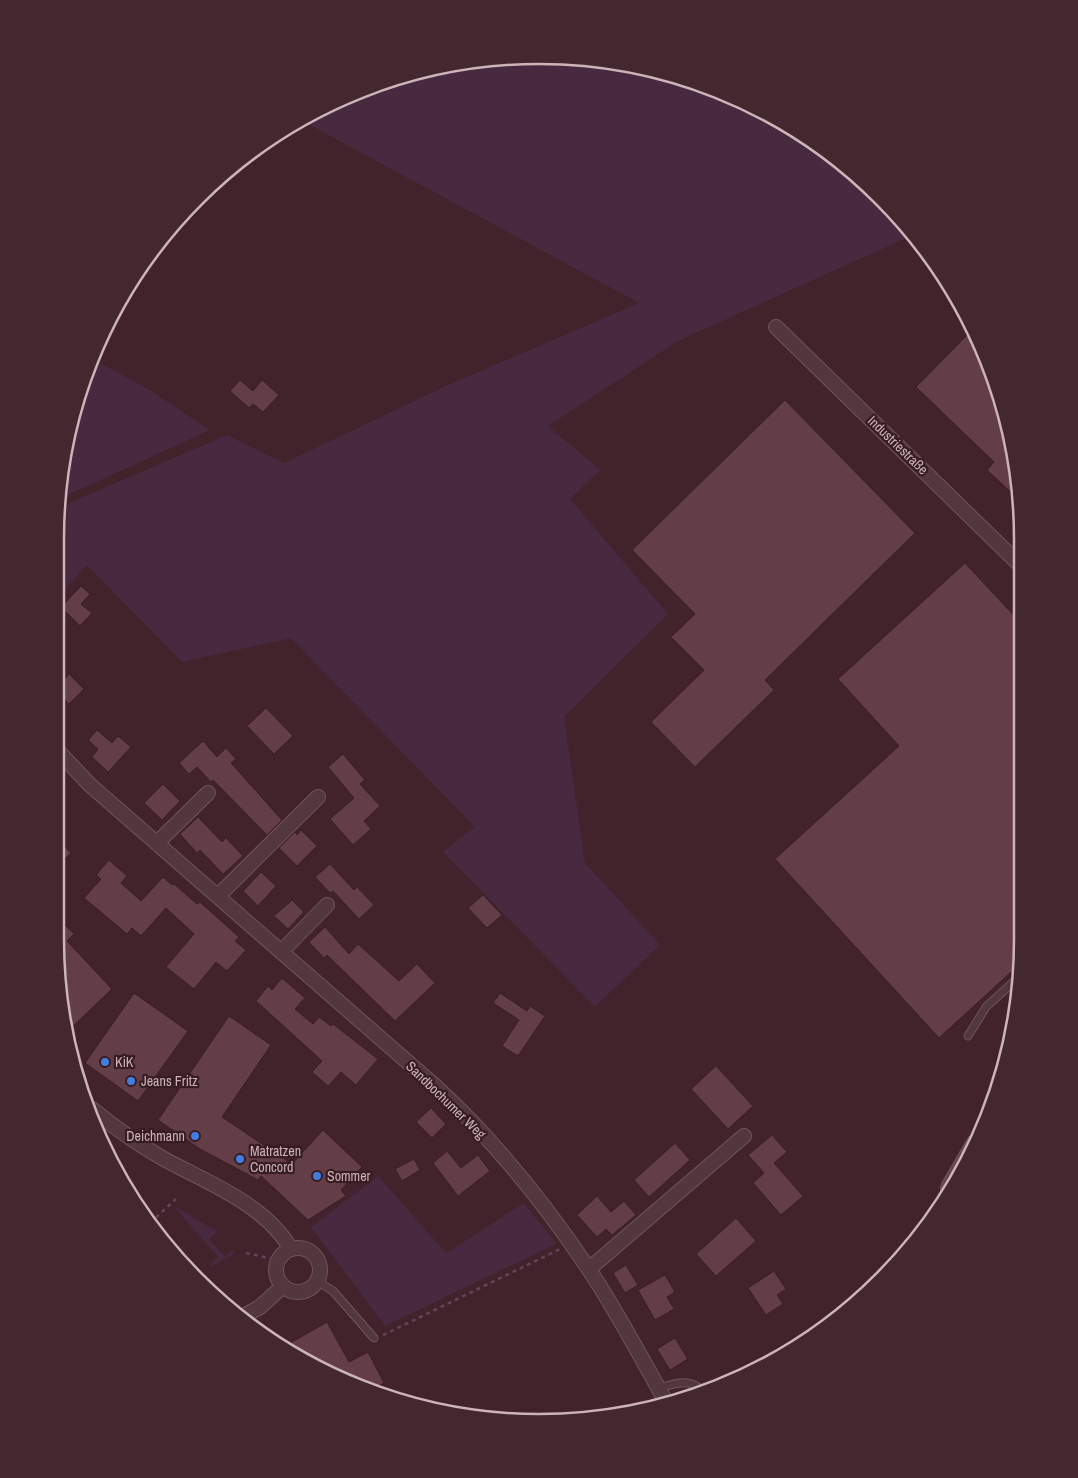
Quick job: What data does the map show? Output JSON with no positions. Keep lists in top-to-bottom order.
{
  "streets": {
    "street": ["Industriestraße", "Sandbochumer Weg"]
  },
  "places": [
    "KiK",
    "Jeans Fritz",
    "Deichmann",
    "Matratzen Concord",
    "Sommer"
  ]
}
